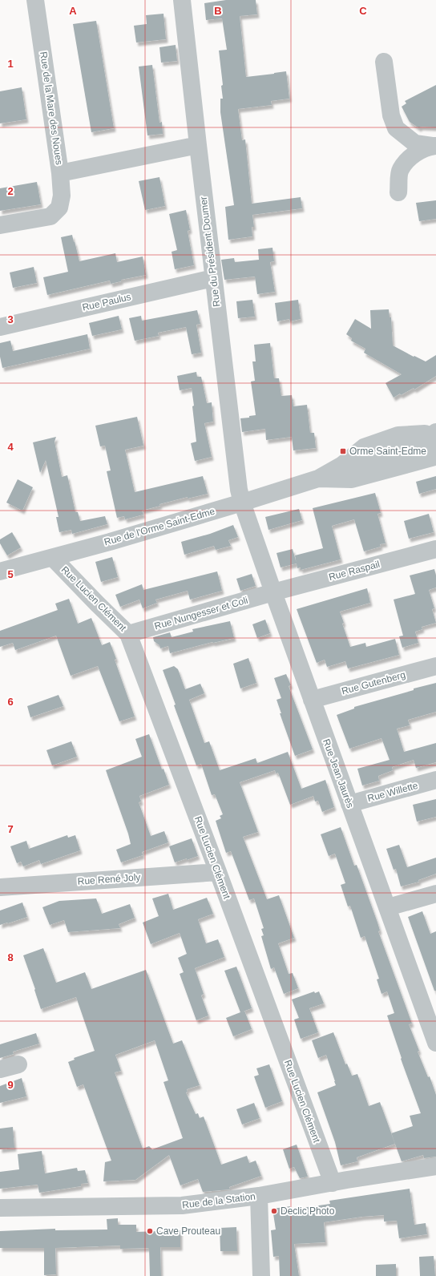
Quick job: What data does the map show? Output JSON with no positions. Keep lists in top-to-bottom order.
{
  "streets": {
    "street": [
      "Rue de la Mare des Noues",
      "Rue du Président Doumer",
      "Rue Paulus",
      "Rue de l'Orme Saint-Edme",
      "Rue Raspail",
      "Rue Lucien Clément",
      "Rue Nungesser et Coli",
      "Rue Gutenberg",
      "Rue Jean Jaurès",
      "Rue Willette",
      "Rue René Joly",
      "Rue de la Station"
    ]
  },
  "crossings": [
    ["Rue de la Mare des Noues", "Rue du Président Doumer"],
    ["Rue du Président Doumer", "Rue Paulus"],
    ["Rue du Président Doumer", "Rue de l'Orme Saint-Edme"],
    ["Rue du Président Doumer", "Rue Jean Jaurès"],
    ["Rue de l'Orme Saint-Edme", "Rue Lucien Clément"],
    ["Rue de l'Orme Saint-Edme", "Rue Jean Jaurès"],
    ["Rue Raspail", "Rue Nungesser et Coli"],
    ["Rue Raspail", "Rue Jean Jaurès"],
    ["Rue Lucien Clément", "Rue Nungesser et Coli"],
    ["Rue Lucien Clément", "Rue René Joly"],
    ["Rue Lucien Clément", "Rue de la Station"],
    ["Rue Nungesser et Coli", "Rue Jean Jaurès"],
    ["Rue Gutenberg", "Rue Jean Jaurès"],
    ["Rue Jean Jaurès", "Rue Willette"]
  ],
  "places": {
    "transit": ["Orme Saint-Edme"],
    "other": ["Declic Photo", "Cave Prouteau"]
  },
  "grid": {
    "columns": ["A", "B", "C"],
    "rows": [
      "1",
      "2",
      "3",
      "4",
      "5",
      "6",
      "7",
      "8",
      "9"
    ]
  }
}
